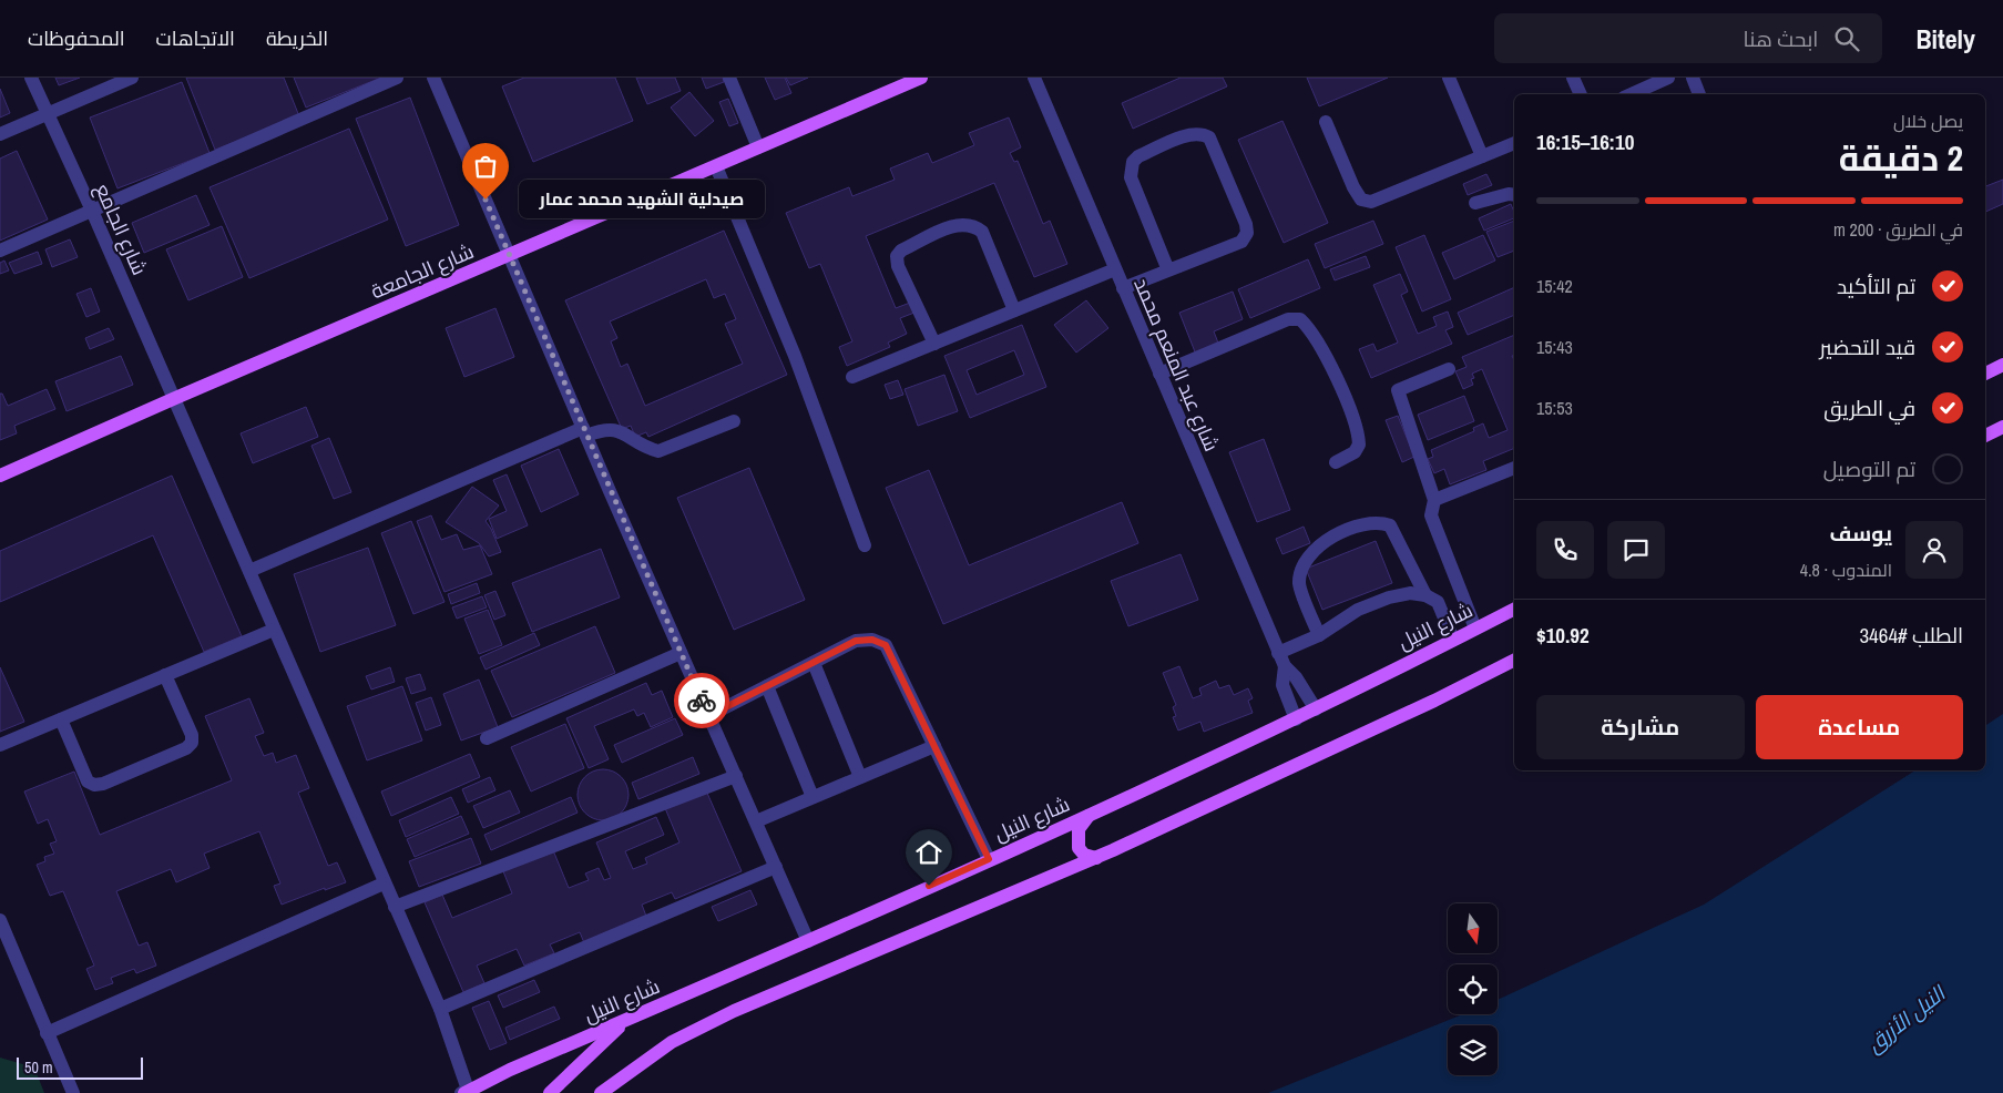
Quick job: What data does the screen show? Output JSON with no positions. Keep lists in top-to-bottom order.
{
  "streets": {
    "main road": ["شارع الجامعة", "شارع النيل"],
    "street": ["شارع الجامع", "شارع عبد المنعم محمد"]
  },
  "crossings": [
    ["شارع الجامع", "شارع الجامعة"],
    ["شارع الجامع", "شارع النيل"],
    ["شارع عبد المنعم محمد", "شارع النيل"]
  ],
  "water": ["النيل الأزرق"],
  "places": ["صيدلية الشهيد محمد عمار"],
  "scale_bar": "50 m",
  "north": "bottom",
  "page": {
    "header": "Bitely",
    "search": "ابحث هنا",
    "nav": ["الخريطة", "الاتجاهات", "المحفوظات"],
    "heading": ["2 دقيقة", "يصل خلال", "16:10–16:15"],
    "panel": [
      "يوسف",
      "المندوب · 4.8",
      "الطلب #3464",
      "$10.92"
    ],
    "bubble": "صيدلية الشهيد محمد عمار",
    "bar": "في الطريق · 200 m",
    "list": [
      ["تم التأكيد", "15:42"],
      ["قيد التحضير", "15:43"],
      ["في الطريق", "15:53"],
      "تم التوصيل"
    ],
    "buttons": ["مساعدة", "مشاركة"],
    "scale": "50 m"
  }
}
